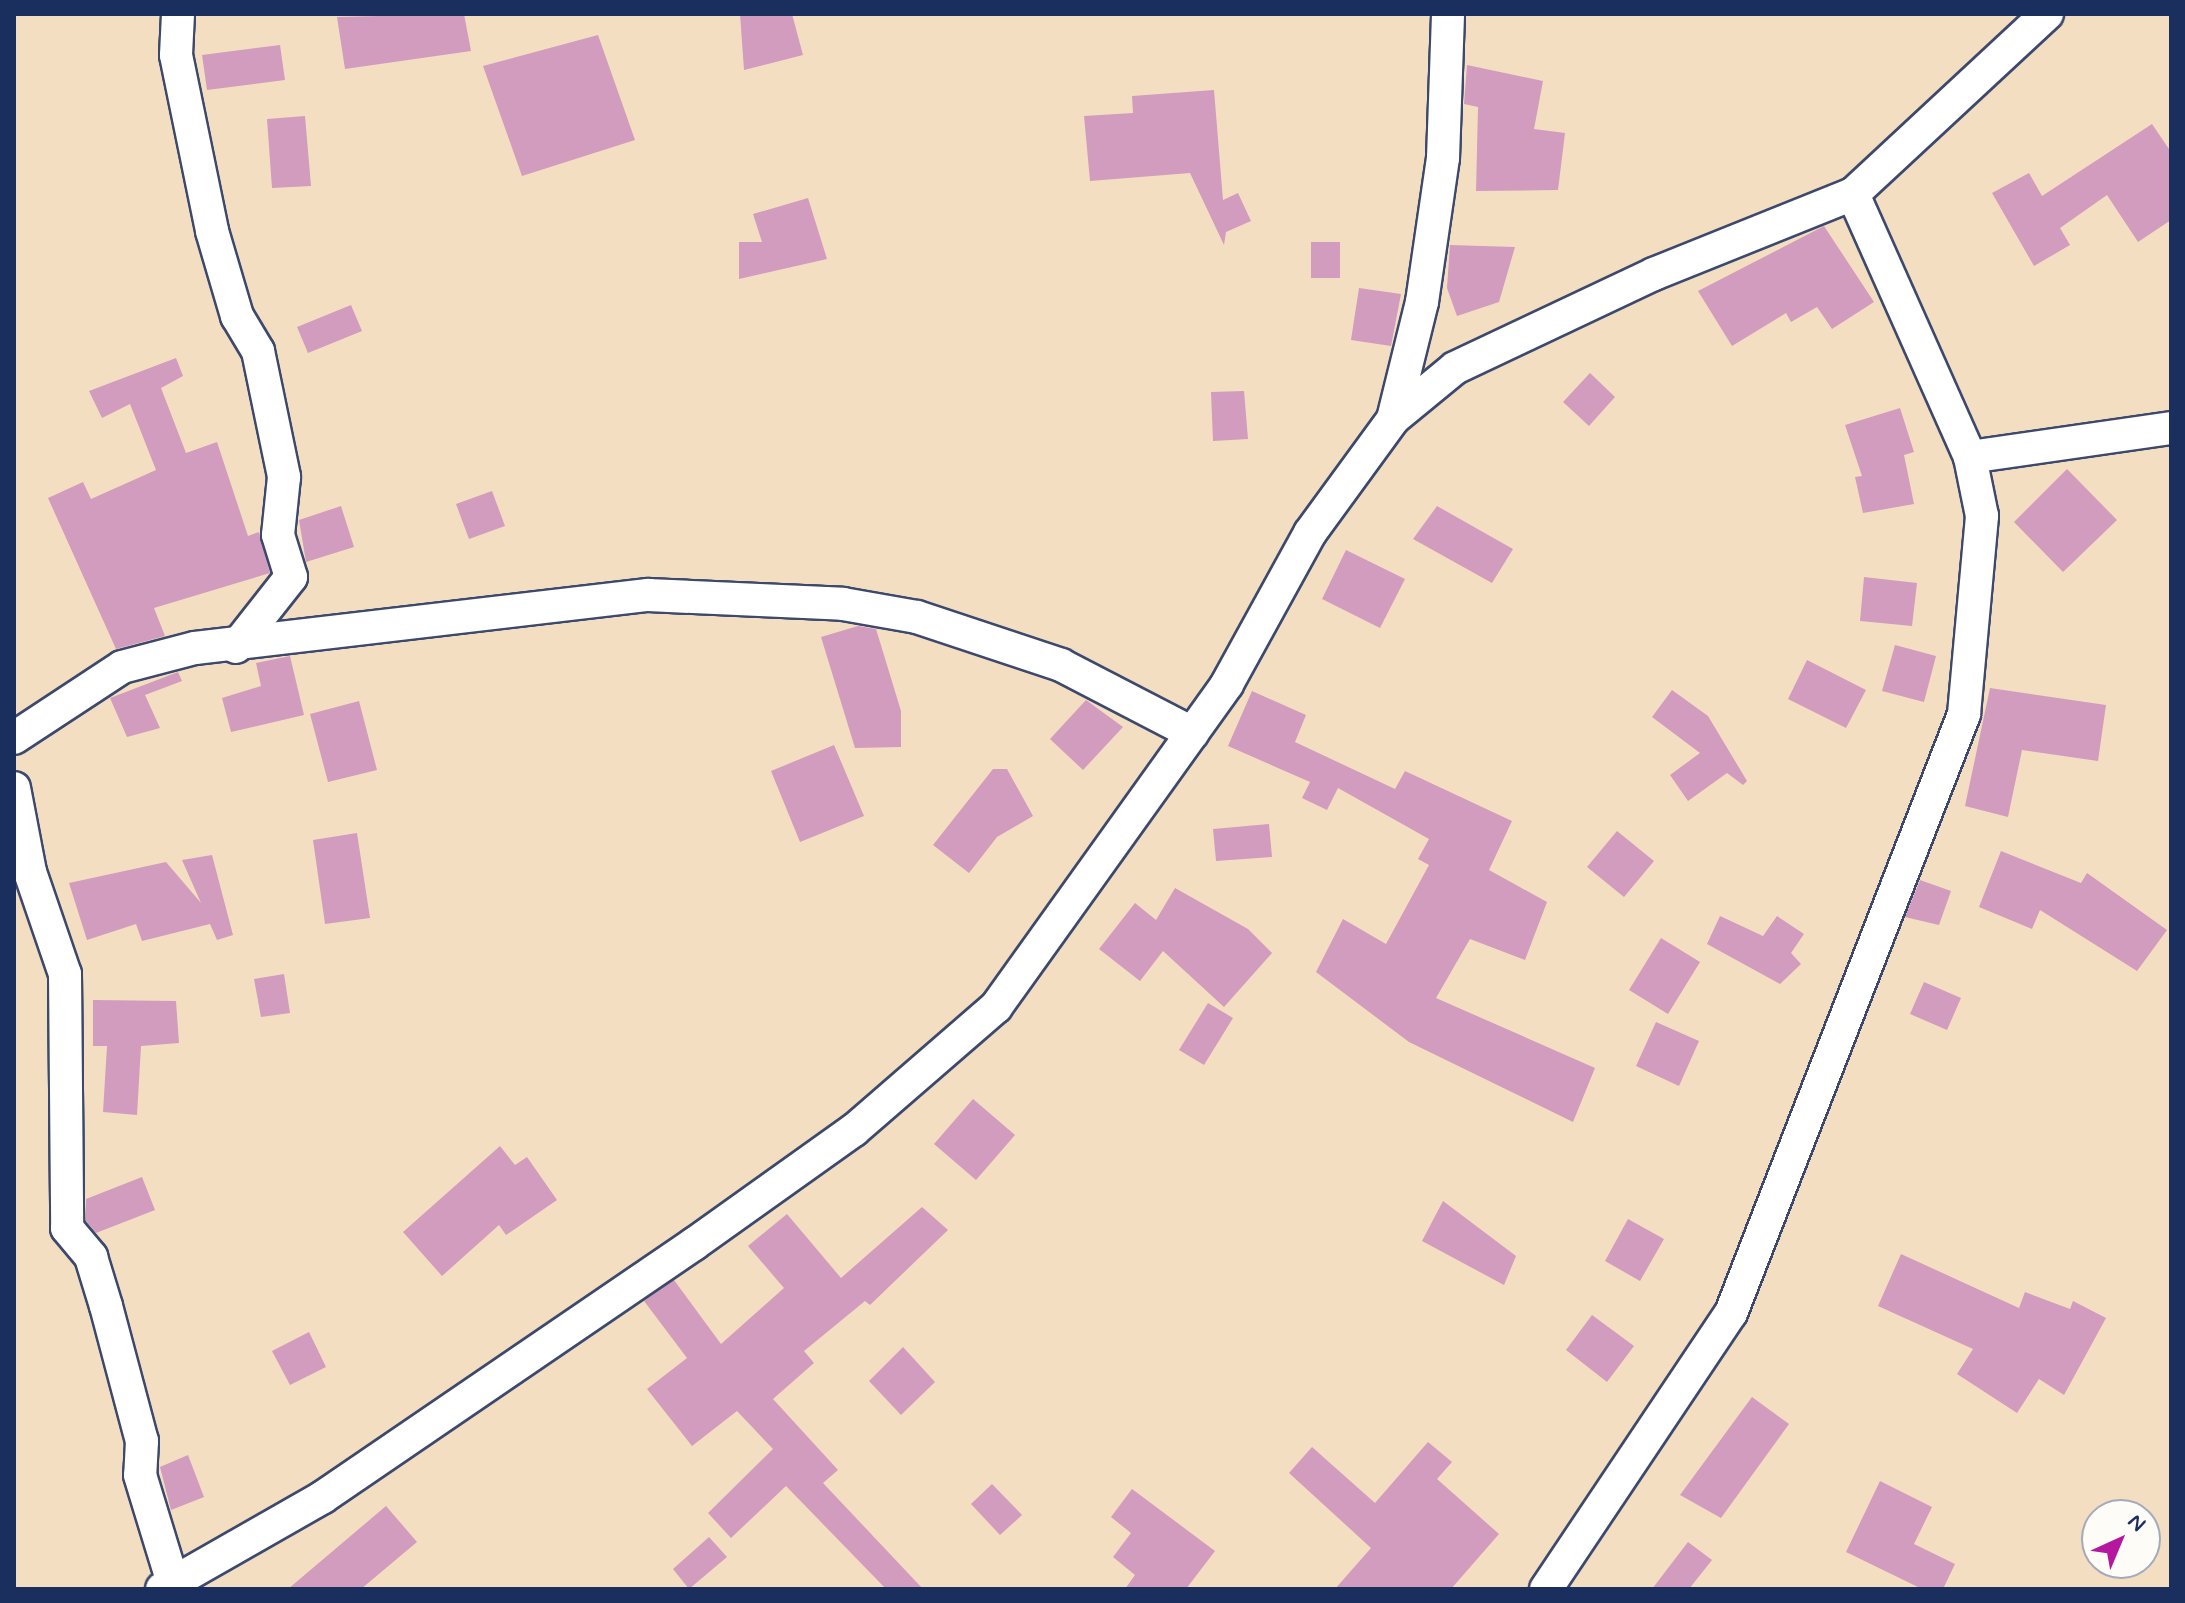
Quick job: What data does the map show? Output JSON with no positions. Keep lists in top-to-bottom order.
{
  "north": "top right"
}
